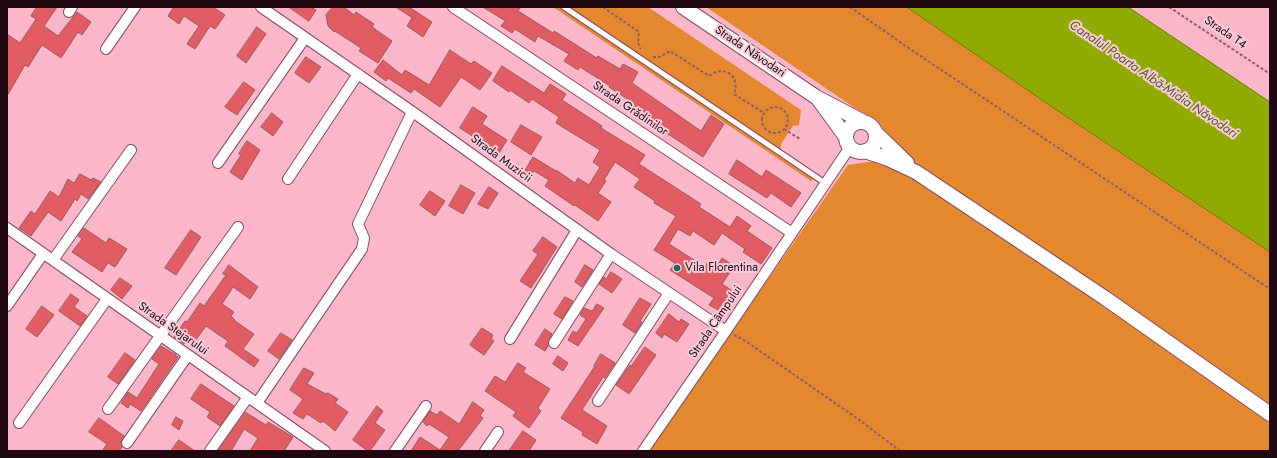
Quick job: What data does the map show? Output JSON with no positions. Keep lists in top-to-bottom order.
{
  "streets": {
    "main road": ["Strada Năvodari"],
    "street": [
      "Strada Grădinilor",
      "Strada Muzicii",
      "Strada Câmpului",
      "Strada Stejarului"
    ],
    "path": ["Strada T4"]
  },
  "crossings": [
    ["Strada Năvodari", "Strada Câmpului"],
    ["Strada Grădinilor", "Strada Câmpului"],
    ["Strada Muzicii", "Strada Câmpului"]
  ],
  "water": ["Canalul Poarta Albă-Midia Năvodari"],
  "places": ["Vila Florentina"]
}
